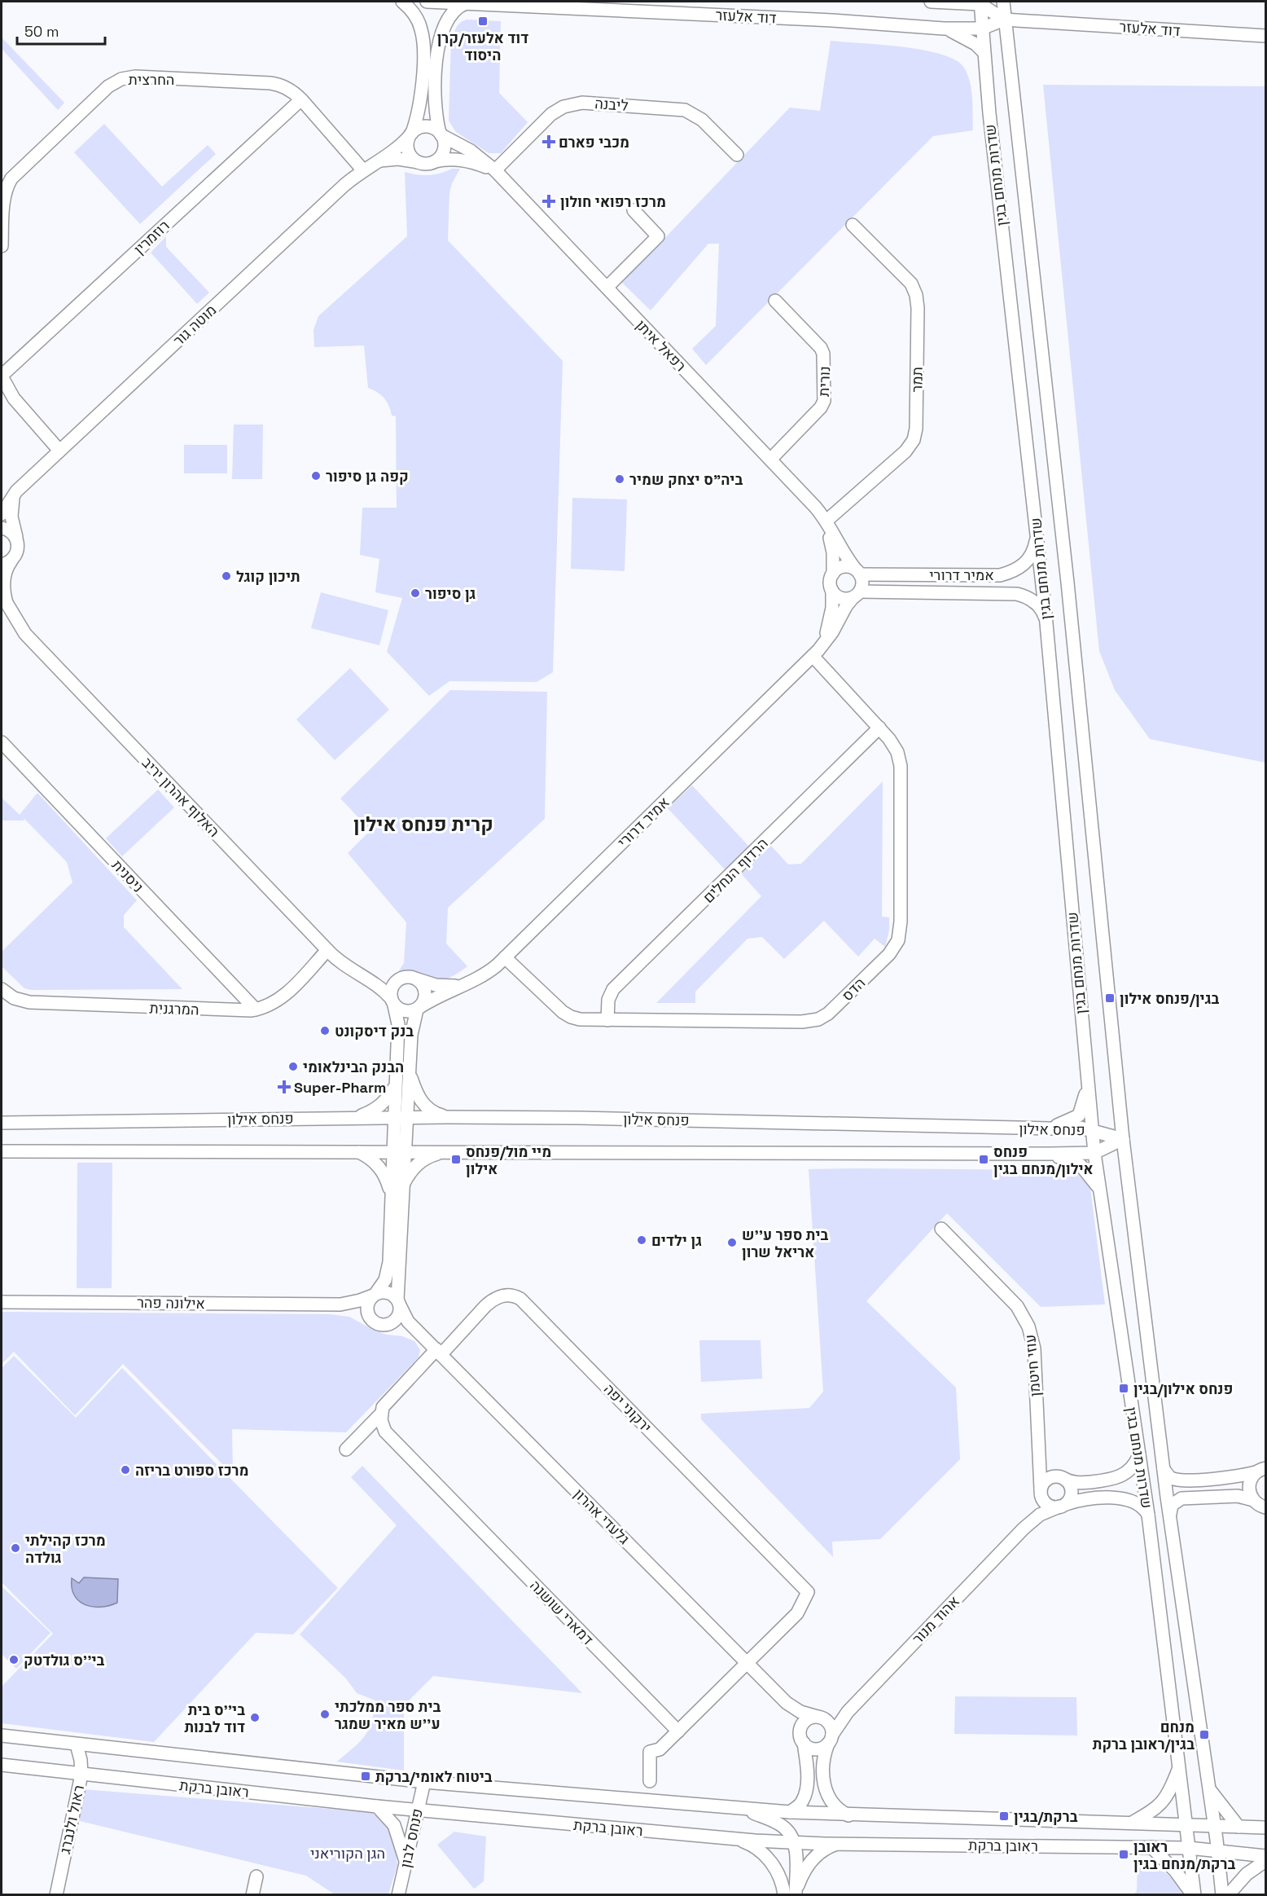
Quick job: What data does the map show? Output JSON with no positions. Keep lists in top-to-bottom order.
{
  "streets": {
    "street": [
      "דוד אלעזר",
      "החרצית",
      "ליבנה",
      "שדרות מנחם בגין",
      "רוזמרין",
      "מוטה גור",
      "רפאל איתן",
      "תמר",
      "נורית",
      "אמיר דרורי",
      "האלוף אהרון יריב",
      "הרדוף הנחלים",
      "ניסנית",
      "הדס",
      "המרגנית",
      "פנחס אילון",
      "אילונה פהר",
      "עוזי חיטמן",
      "ירקוני יפה",
      "גלעדי אהרון",
      "דמארי שושנה",
      "אהוד מנור",
      "ראובן ברקת",
      "ראול ולנברג",
      "פנחס לבון"
    ]
  },
  "crossings": [
    ["דוד אלעזר", "שדרות מנחם בגין"],
    ["החרצית", "רוזמרין"],
    ["החרצית", "מוטה גור"],
    ["ליבנה", "רפאל איתן"],
    ["שדרות מנחם בגין", "אמיר דרורי"],
    ["שדרות מנחם בגין", "פנחס אילון"],
    ["שדרות מנחם בגין", "אהוד מנור"],
    ["שדרות מנחם בגין", "ראובן ברקת"],
    ["מוטה גור", "רפאל איתן"],
    ["רפאל איתן", "תמר"],
    ["רפאל איתן", "נורית"],
    ["רפאל איתן", "אמיר דרורי"],
    ["אמיר דרורי", "האלוף אהרון יריב"],
    ["אמיר דרורי", "הדס"],
    ["האלוף אהרון יריב", "המרגנית"],
    ["הרדוף הנחלים", "הדס"],
    ["ניסנית", "המרגנית"],
    ["אילונה פהר", "גלעדי אהרון"],
    ["עוזי חיטמן", "אהוד מנור"],
    ["ירקוני יפה", "גלעדי אהרון"],
    ["גלעדי אהרון", "אהוד מנור"],
    ["גלעדי אהרון", "ראובן ברקת"],
    ["ראובן ברקת", "ראול ולנברג"],
    ["ראובן ברקת", "פנחס לבון"]
  ],
  "districts": ["קרית פנחס אילון"],
  "parks": ["הגן הקוריאני"],
  "places": {
    "transit": [
      "דוד אלעזר/קרן היסוד",
      "בגין/פנחס אילון",
      "מיי מול/פנחס אילון",
      "פנחס אילון/מנחם בגין",
      "פנחס אילון/בגין",
      "מנחם בגין/ראובן ברקת",
      "ביטוח לאומי/ברקת",
      "ברקת/בגין",
      "ראובן ברקת/מנחם בגין"
    ],
    "health": ["מכבי פארם", "מרכז רפואי חולון", "Super-Pharm"],
    "other": [
      "קפה גן סיפור",
      "ביה\"ס יצחק שמיר",
      "תיכון קוגל",
      "גן סיפור",
      "בנק דיסקונט",
      "הבנק הבינלאומי",
      "גן ילדים",
      "בית ספר ע''ש אריאל שרון",
      "מרכז ספורט בריזה",
      "מרכז קהילתי גולדה",
      "בי''ס גולדטק",
      "בית ספר ממלכתי ע’’ש מאיר שמגר",
      "בי''ס בית דוד לבנות"
    ]
  },
  "scale_bar": "50 m"
}
